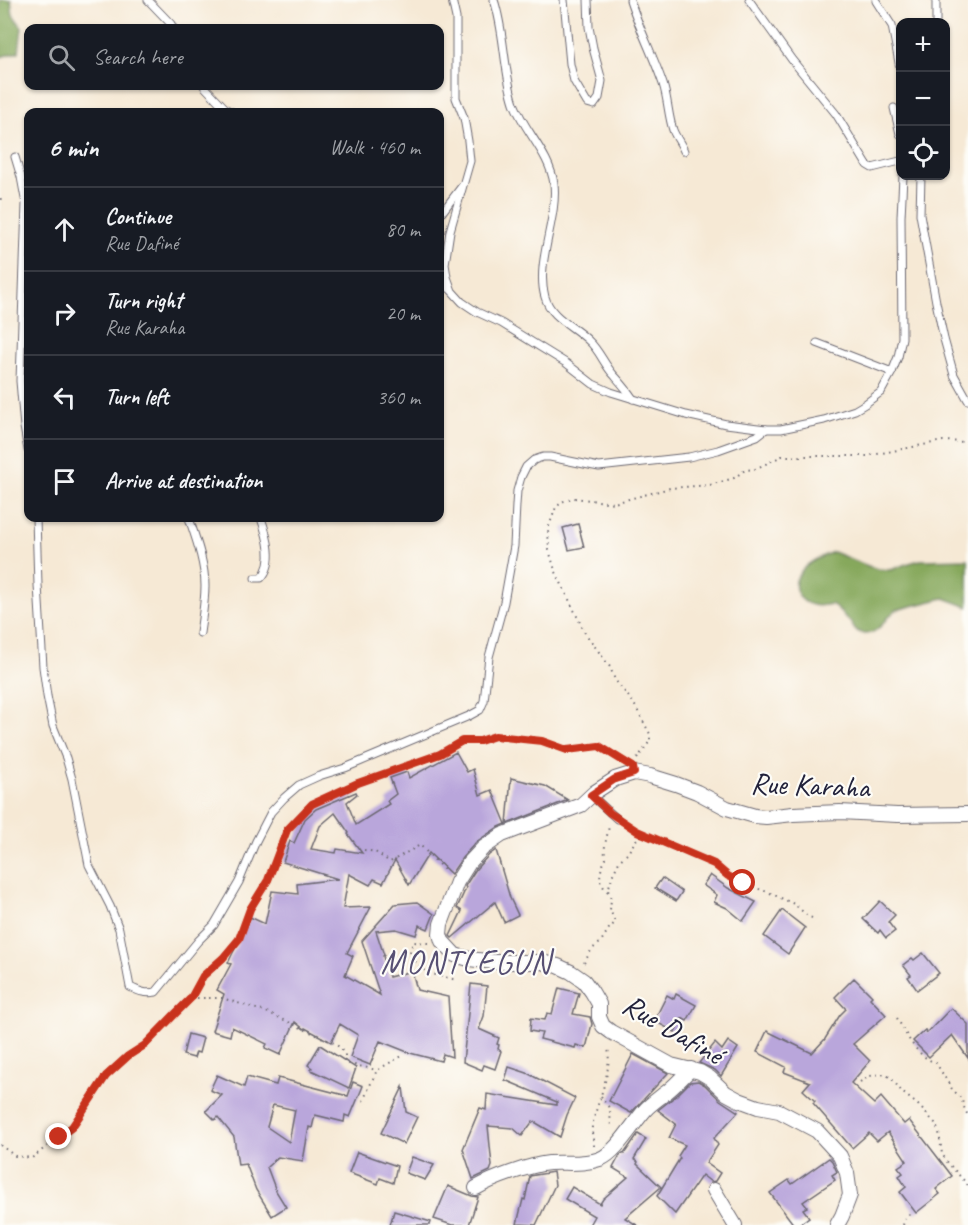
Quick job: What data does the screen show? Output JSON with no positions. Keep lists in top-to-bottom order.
{
  "streets": {
    "street": ["Rue Karaha", "Rue Dafiné"]
  },
  "districts": ["MONTLEGUN"],
  "page": {
    "map_buttons": ["+", "−"],
    "search": "Search here",
    "heading": ["6 min", "Walk · 460 m"],
    "list": [
      ["Continue", "Rue Dafiné", "80 m"],
      ["Turn right", "Rue Karaha", "20 m"],
      ["Turn left", "360 m"],
      "Arrive at destination"
    ]
  }
}
